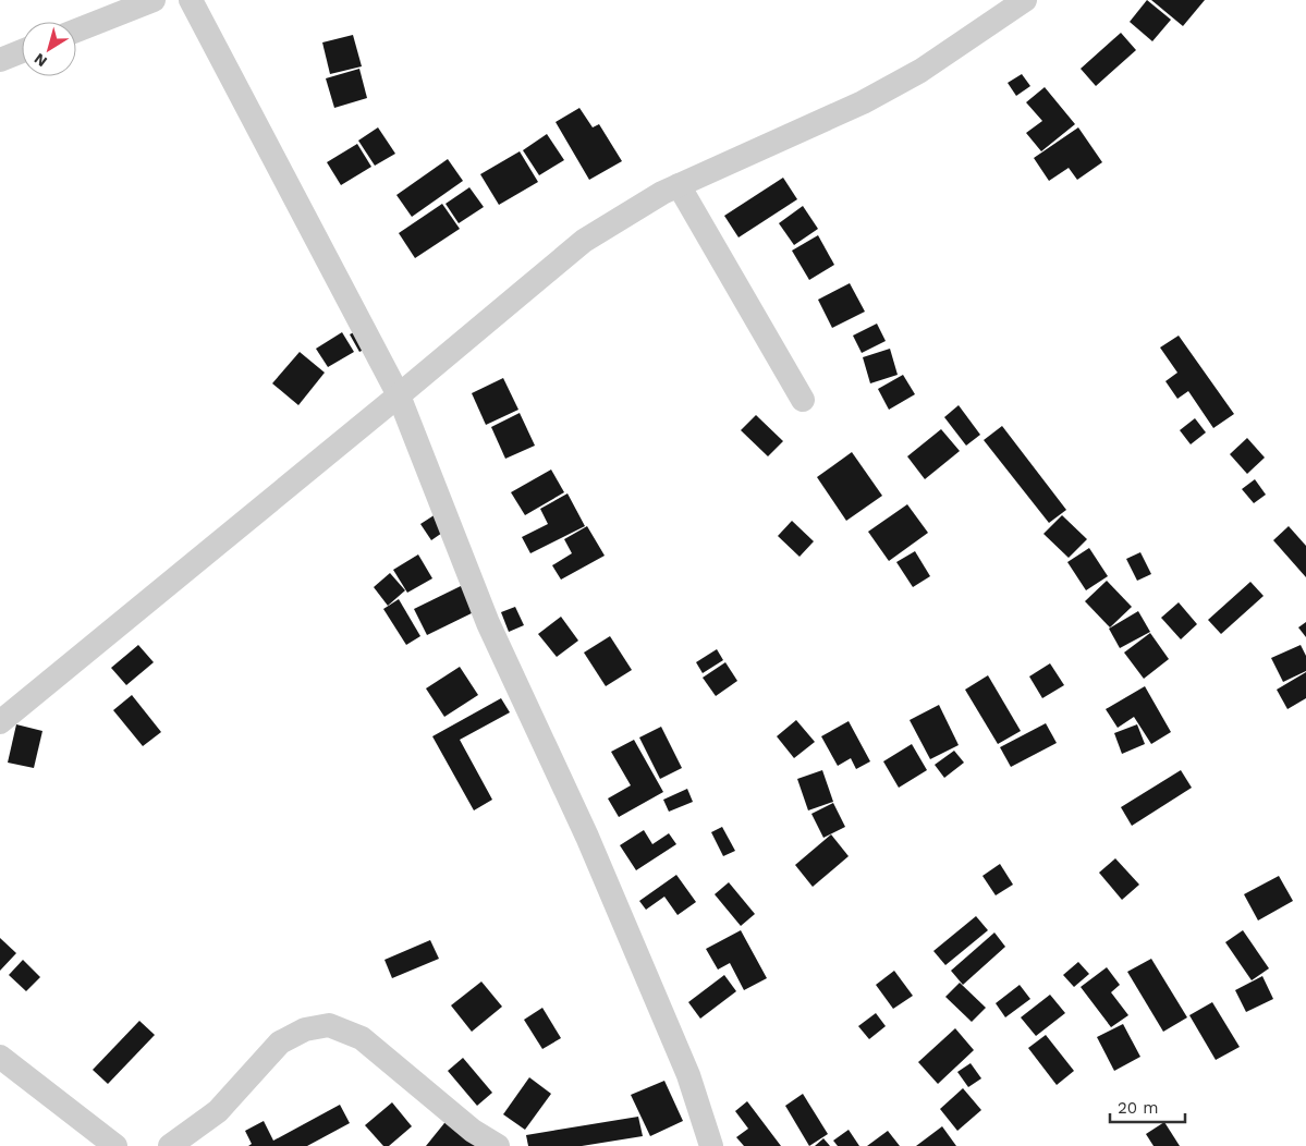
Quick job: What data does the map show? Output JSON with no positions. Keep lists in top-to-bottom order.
{
  "scale_bar": "20 m",
  "north": "bottom left"
}
